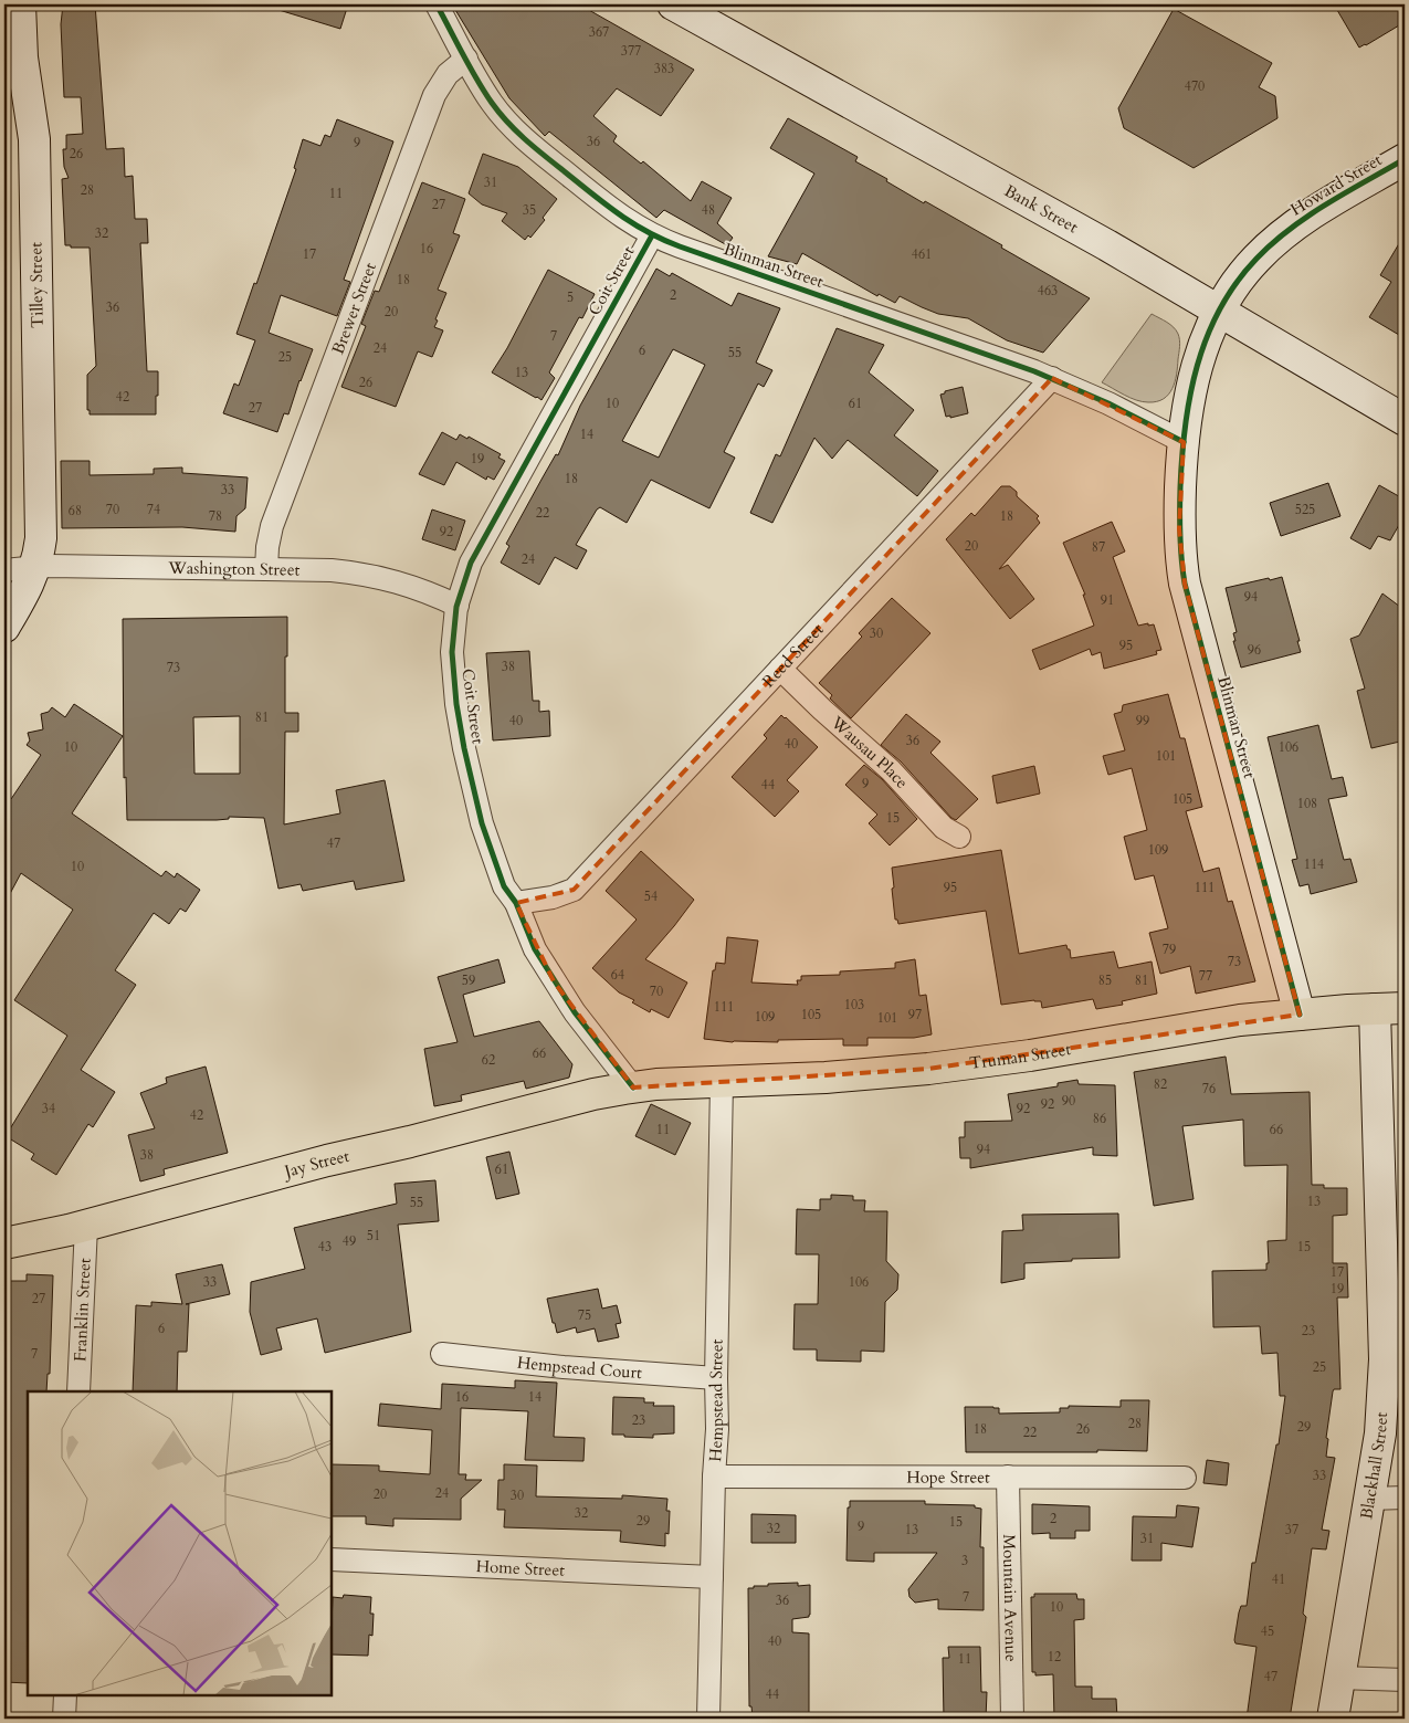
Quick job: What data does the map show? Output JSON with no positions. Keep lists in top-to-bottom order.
{
  "streets": {
    "main road": [
      "Howard Street",
      "Bank Street",
      "Blinman Street",
      "Tilley Street",
      "Truman Street",
      "Jay Street",
      "Blackhall Street"
    ],
    "street": [
      "Coit Street",
      "Brewer Street",
      "Washington Street",
      "Reed Street",
      "Wausau Place",
      "Franklin Street",
      "Hempstead Court",
      "Hempstead Street",
      "Hope Street",
      "Home Street",
      "Mountain Avenue"
    ]
  },
  "crossings": [
    ["Howard Street", "Bank Street"],
    ["Howard Street", "Blinman Street"],
    ["Bank Street", "Blinman Street"],
    ["Blinman Street", "Coit Street"],
    ["Blinman Street", "Brewer Street"],
    ["Blinman Street", "Reed Street"],
    ["Blinman Street", "Truman Street"],
    ["Coit Street", "Washington Street"],
    ["Coit Street", "Reed Street"],
    ["Coit Street", "Truman Street"],
    ["Coit Street", "Jay Street"],
    ["Tilley Street", "Washington Street"],
    ["Brewer Street", "Washington Street"],
    ["Reed Street", "Wausau Place"],
    ["Truman Street", "Jay Street"],
    ["Truman Street", "Hempstead Street"],
    ["Truman Street", "Blackhall Street"],
    ["Jay Street", "Franklin Street"],
    ["Hempstead Court", "Hempstead Street"],
    ["Hempstead Street", "Hope Street"],
    ["Hempstead Street", "Home Street"],
    ["Hope Street", "Mountain Avenue"]
  ],
  "house_numbers": [
    "367",
    "377",
    "383",
    "470",
    "36",
    "9",
    "26",
    "31",
    "28",
    "11",
    "27",
    "35",
    "48",
    "32",
    "16",
    "17",
    "461",
    "18",
    "463",
    "2",
    "5",
    "36",
    "20",
    "7",
    "24",
    "6",
    "55",
    "25",
    "13",
    "26",
    "42",
    "10",
    "61",
    "27",
    "14",
    "19",
    "18",
    "33",
    "70",
    "74",
    "525",
    "68",
    "22",
    "78",
    "18",
    "92",
    "20",
    "87",
    "24",
    "94",
    "91",
    "30",
    "95",
    "96",
    "38",
    "73",
    "81",
    "40",
    "99",
    "36",
    "40",
    "10",
    "106",
    "101",
    "9",
    "44",
    "105",
    "108",
    "15",
    "47",
    "109",
    "114",
    "10",
    "95",
    "111",
    "54",
    "79",
    "73",
    "64",
    "77",
    "59",
    "85",
    "81",
    "70",
    "103",
    "111",
    "105",
    "97",
    "109",
    "101",
    "66",
    "62",
    "82",
    "76",
    "90",
    "92",
    "34",
    "92",
    "42",
    "86",
    "11",
    "66",
    "94",
    "38",
    "61",
    "13",
    "55",
    "51",
    "49",
    "43",
    "15",
    "17",
    "33",
    "106",
    "19",
    "27",
    "75",
    "6",
    "23",
    "7",
    "25",
    "16",
    "14",
    "23",
    "28",
    "29",
    "18",
    "26",
    "22",
    "33",
    "24",
    "20",
    "30",
    "32",
    "2",
    "29",
    "15",
    "9",
    "32",
    "13",
    "37",
    "31",
    "3",
    "41",
    "7",
    "36",
    "10",
    "45",
    "40",
    "12",
    "11",
    "47",
    "44"
  ]
}
